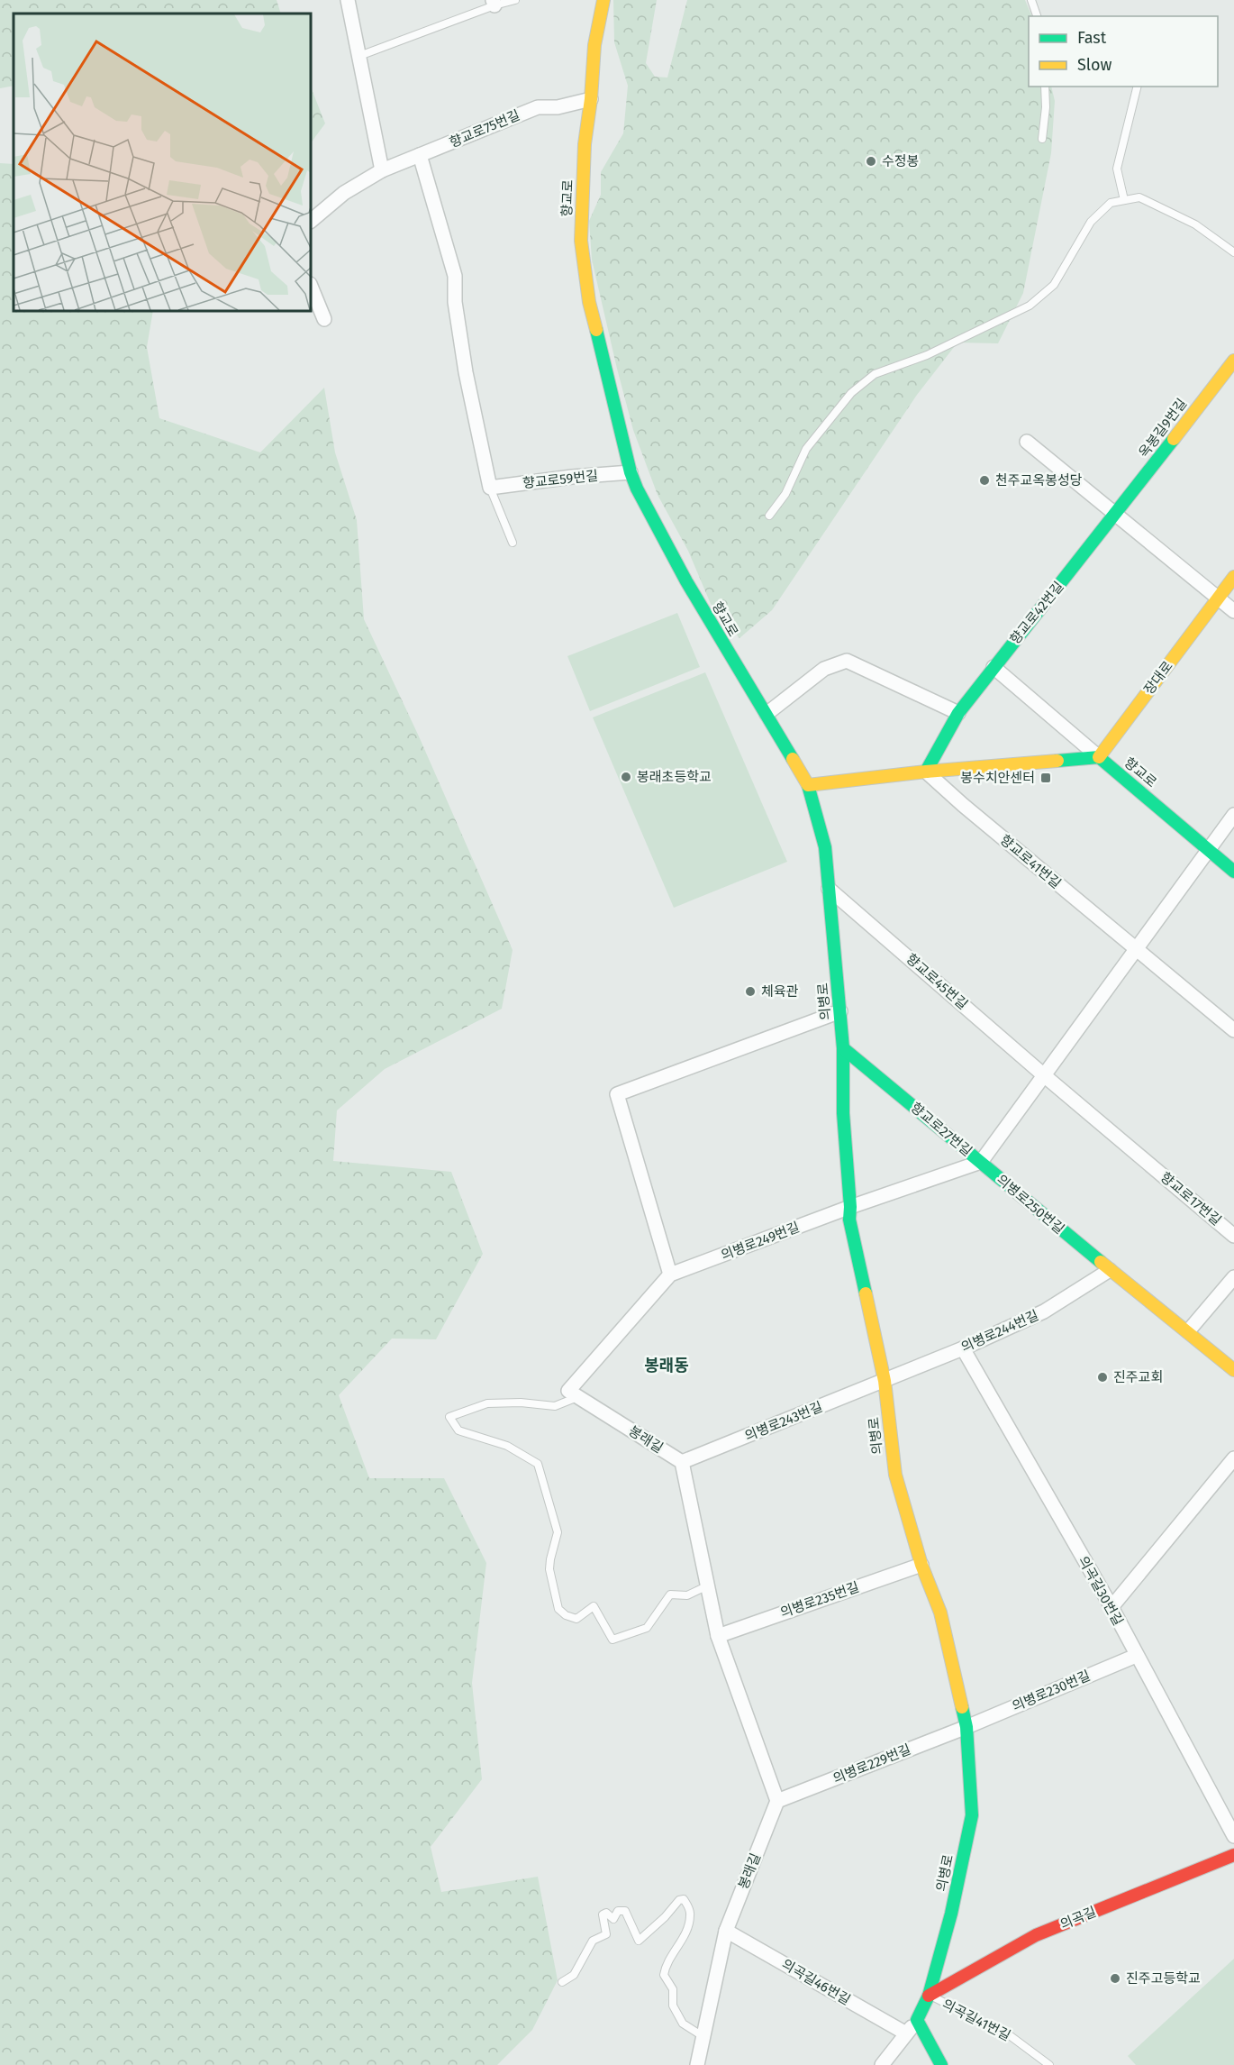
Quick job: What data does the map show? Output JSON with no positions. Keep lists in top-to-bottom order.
{
  "streets": {
    "street": [
      "향교로75번길",
      "향교로",
      "옥봉길9번길",
      "향교로59번길",
      "향교로42번길",
      "장대로",
      "향교로41번길",
      "향교로45번길",
      "의병로",
      "향교로27번길",
      "향교로17번길",
      "의병로250번길",
      "의병로249번길",
      "의병로244번길",
      "의병로243번길",
      "봉래길",
      "의곡길30번길",
      "의병로235번길",
      "의병로230번길",
      "의병로229번길",
      "의곡길",
      "의곡길46번길"
    ],
    "lane": ["의곡길41번길"]
  },
  "crossings": [
    ["향교로75번길", "향교로"],
    ["향교로", "향교로59번길"],
    ["향교로", "장대로"],
    ["향교로", "의병로"],
    ["향교로", "향교로27번길"],
    ["옥봉길9번길", "향교로42번길"],
    ["향교로42번길", "향교로41번길"],
    ["향교로41번길", "향교로27번길"],
    ["향교로45번길", "의병로"],
    ["향교로45번길", "향교로27번길"],
    ["향교로45번길", "향교로17번길"],
    ["의병로", "향교로27번길"],
    ["의병로", "의병로249번길"],
    ["의병로", "의병로244번길"],
    ["의병로", "의병로243번길"],
    ["의병로", "의병로235번길"],
    ["의병로", "의병로230번길"],
    ["의병로", "의병로229번길"],
    ["의병로", "의곡길"],
    ["의병로", "의곡길41번길"],
    ["향교로27번길", "향교로17번길"],
    ["향교로27번길", "의병로250번길"],
    ["의병로250번길", "의병로244번길"],
    ["의병로244번길", "의병로243번길"],
    ["의병로244번길", "의곡길30번길"],
    ["의병로243번길", "봉래길"],
    ["봉래길", "의병로229번길"],
    ["봉래길", "의곡길46번길"],
    ["의곡길30번길", "의병로230번길"],
    ["의병로230번길", "의병로229번길"],
    ["의곡길", "의곡길41번길"]
  ],
  "districts": ["봉래동"],
  "places": {
    "other": [
      "수정봉",
      "천주교옥봉성당",
      "봉래초등학교",
      "체육관",
      "진주교회",
      "진주고등학교"
    ],
    "transit": ["봉수치안센터"]
  },
  "legend": ["Fast", "Slow"]
}
